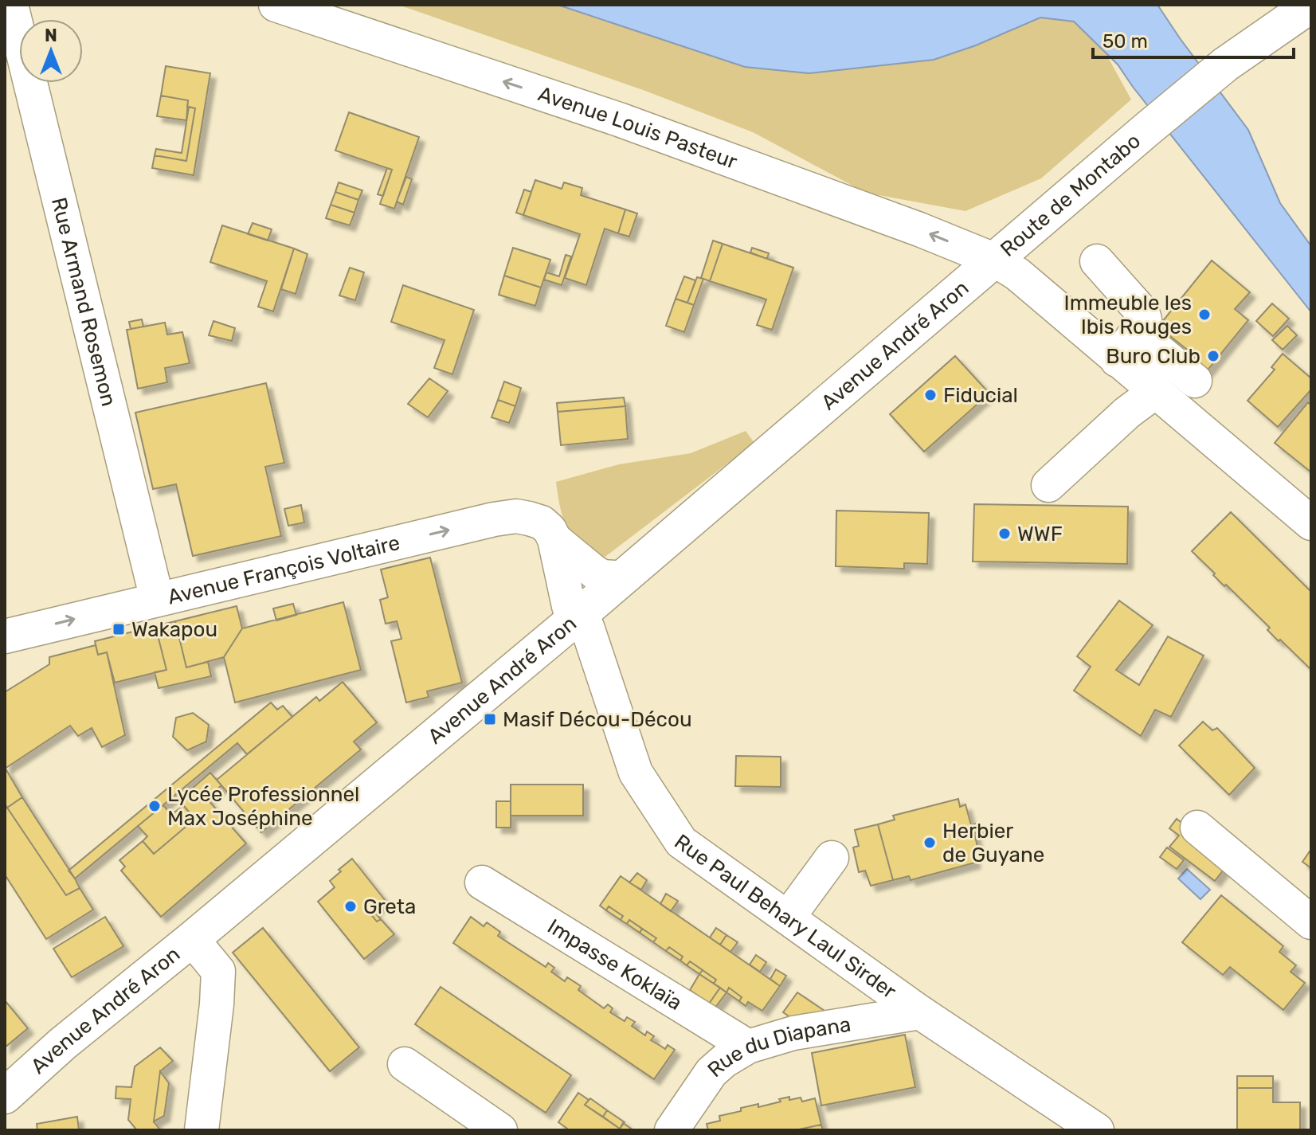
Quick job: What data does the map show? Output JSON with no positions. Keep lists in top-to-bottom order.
{
  "streets": {
    "main road": ["Route de Montabo", "Avenue André Aron"],
    "street": [
      "Avenue Louis Pasteur",
      "Rue Armand Rosemon",
      "Avenue François Voltaire",
      "Rue Paul Behary Laul Sirder",
      "Impasse Koklaïa",
      "Rue du Diapana"
    ]
  },
  "crossings": [
    ["Avenue Louis Pasteur", "Route de Montabo"],
    ["Avenue Louis Pasteur", "Avenue André Aron"],
    ["Route de Montabo", "Avenue André Aron"],
    ["Rue Armand Rosemon", "Avenue François Voltaire"],
    ["Avenue André Aron", "Avenue François Voltaire"],
    ["Avenue André Aron", "Rue Paul Behary Laul Sirder"],
    ["Rue Paul Behary Laul Sirder", "Rue du Diapana"],
    ["Impasse Koklaïa", "Rue du Diapana"]
  ],
  "one_way": ["Avenue Louis Pasteur", "Avenue François Voltaire"],
  "places": {
    "other": [
      "Immeuble les Ibis Rouges",
      "Buro Club",
      "Fiducial",
      "WWF",
      "Lycée Professionnel Max Joséphine",
      "Herbier de Guyane",
      "Greta"
    ],
    "transit": ["Wakapou", "Masif Décou-Décou"]
  },
  "scale_bar": "50 m",
  "north": "top"
}
